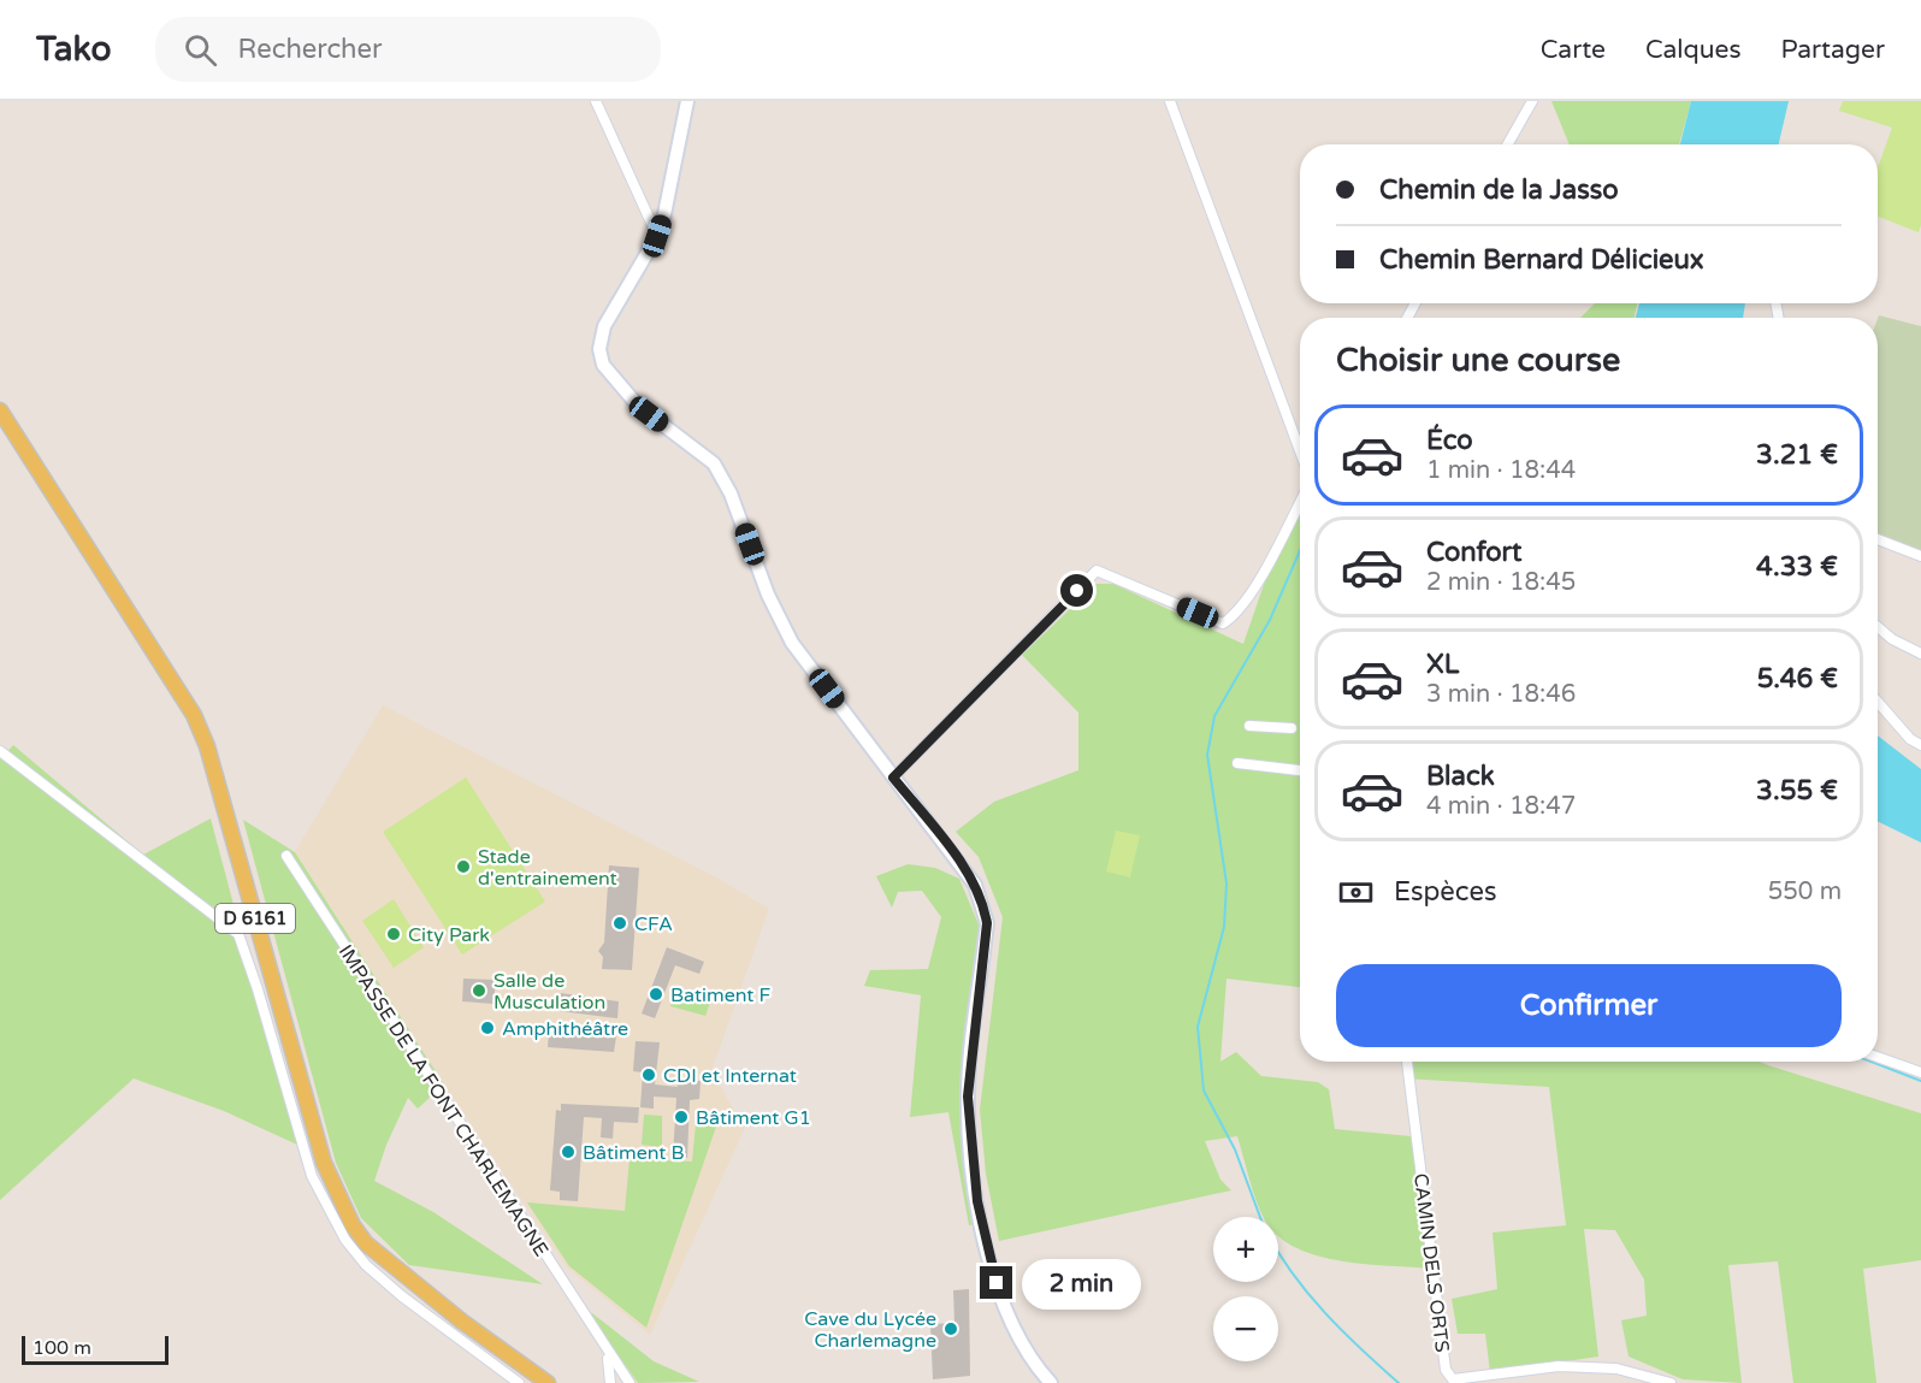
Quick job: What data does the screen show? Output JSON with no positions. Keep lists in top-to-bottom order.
{
  "streets": {
    "main road": ["D 6161"],
    "street": ["IMPASSE DE LA FONT CHARLEMAGNE", "CAMIN DELS ORTS"]
  },
  "places": [
    "Stade d'entrainement",
    "CFA",
    "City Park",
    "Salle de Musculation",
    "Batiment F",
    "Amphithéâtre",
    "CDI et Internat",
    "Bâtiment G1",
    "Bâtiment B",
    "Cave du Lycée Charlemagne"
  ],
  "scale_bar": "100 m",
  "page": {
    "header": "Tako",
    "search": "Rechercher",
    "nav": ["Carte", "Calques", "Partager"],
    "banner": ["Chemin de la Jasso", "Chemin Bernard Délicieux"],
    "heading": "Choisir une course",
    "list": [
      {
        "name": "Éco",
        "note": "1 min · 18:44",
        "value": "3.21 €"
      },
      {
        "name": "Confort",
        "note": "2 min · 18:45",
        "value": "4.33 €"
      },
      {
        "name": "XL",
        "note": "3 min · 18:46",
        "value": "5.46 €"
      },
      {
        "name": "Black",
        "note": "4 min · 18:47",
        "value": "3.55 €"
      }
    ],
    "pay": ["Espèces", "550 m"],
    "buttons": "Confirmer",
    "map_buttons": ["+", "−"],
    "bubble": "2 min",
    "scale": "100 m"
  }
}
